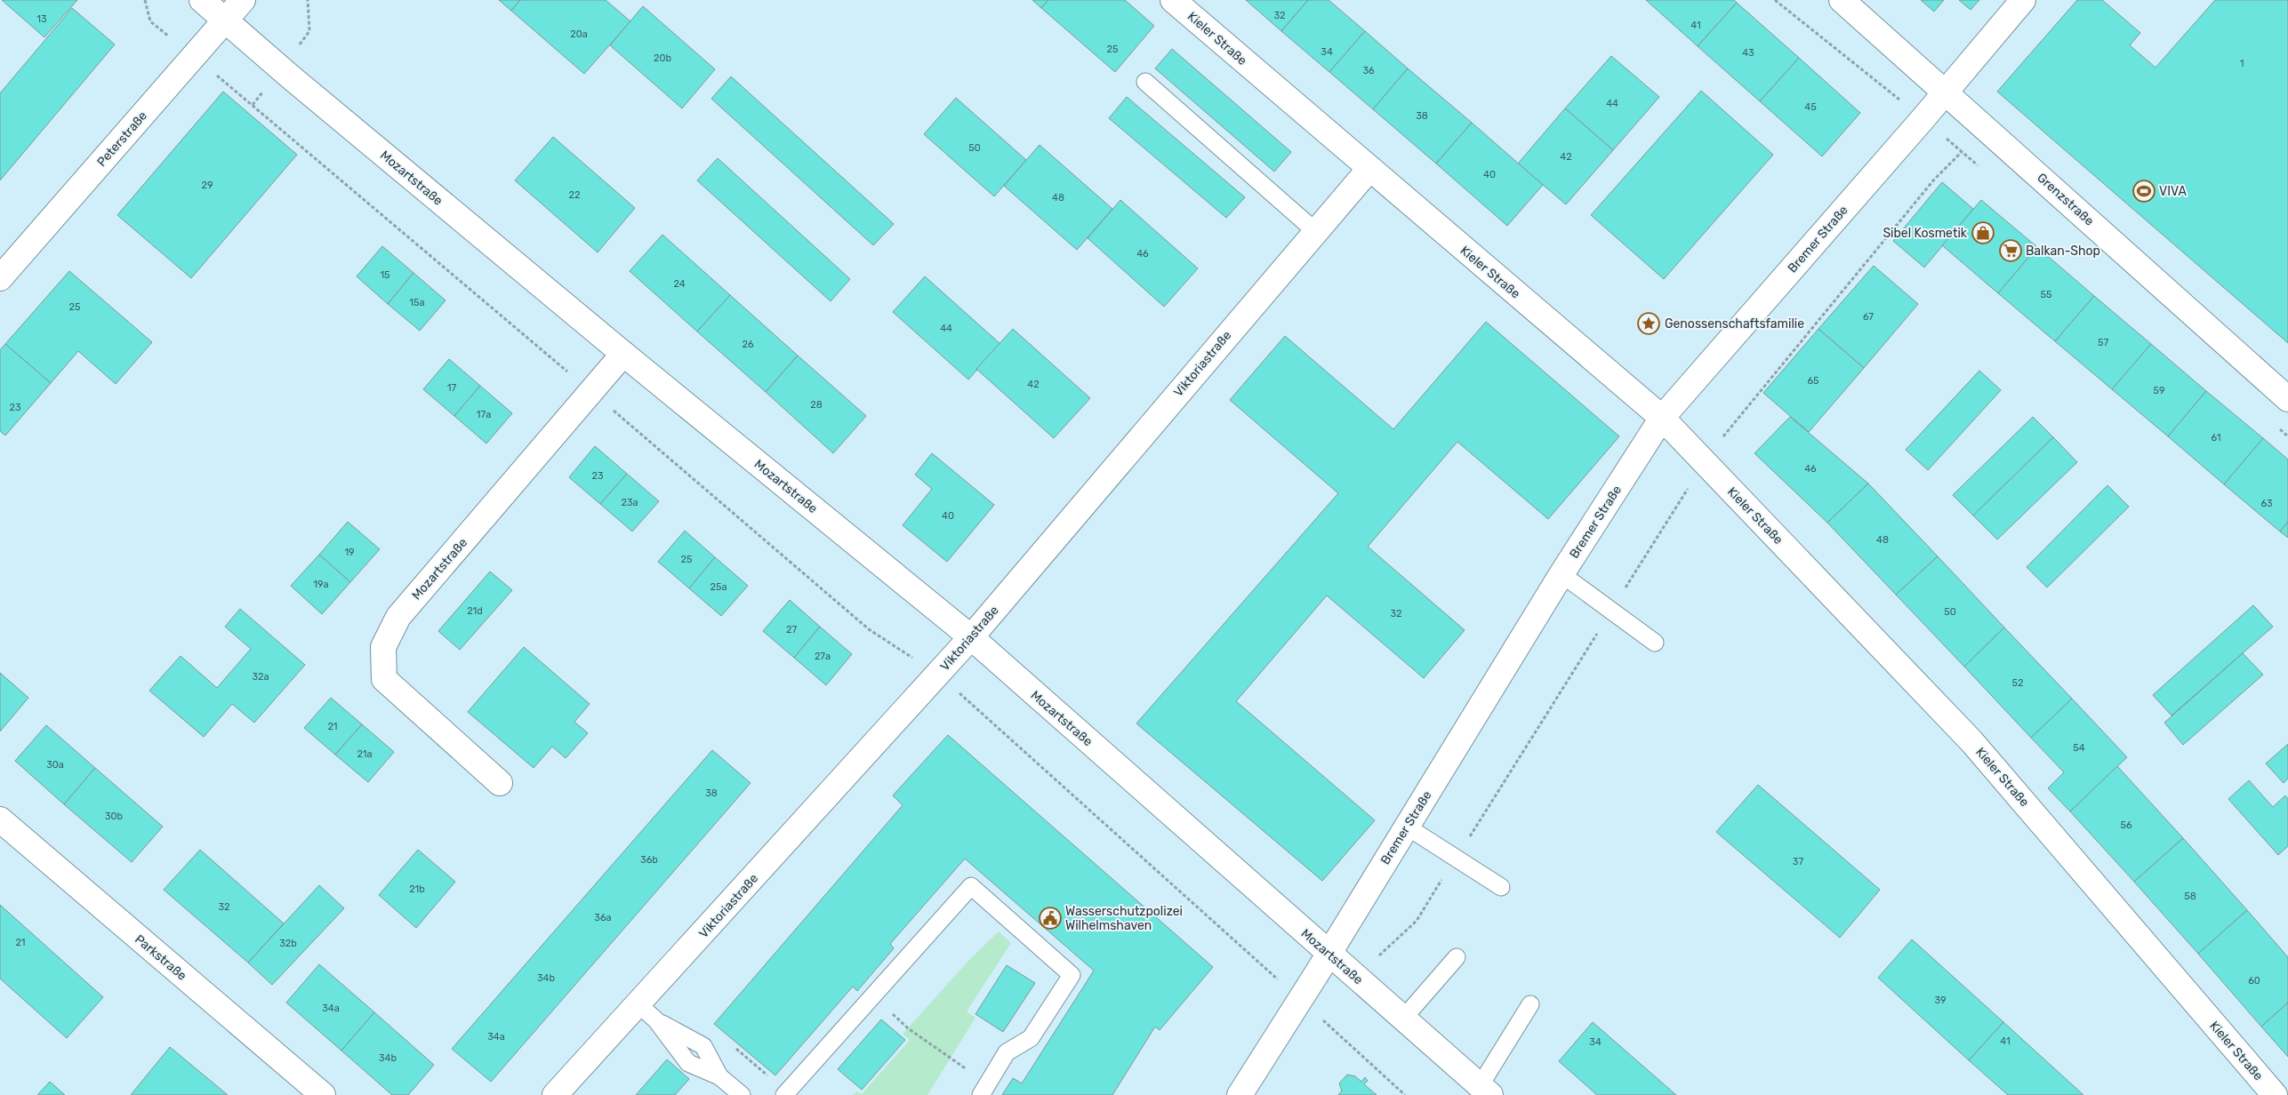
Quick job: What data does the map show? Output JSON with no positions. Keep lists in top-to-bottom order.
{
  "streets": {
    "street": [
      "Kieler Straße",
      "Peterstraße",
      "Mozartstraße",
      "Grenzstraße",
      "Bremer Straße",
      "Viktoriastraße",
      "Parkstraße"
    ]
  },
  "crossings": [
    ["Kieler Straße", "Bremer Straße"],
    ["Kieler Straße", "Viktoriastraße"],
    ["Peterstraße", "Mozartstraße"],
    ["Mozartstraße", "Bremer Straße"],
    ["Mozartstraße", "Viktoriastraße"],
    ["Grenzstraße", "Bremer Straße"]
  ],
  "places": {
    "sports": ["VIVA"],
    "shop": ["Sibel Kosmetik"],
    "supermarket": ["Balkan-Shop"],
    "place": ["Genossenschaftsfamilie"],
    "public building": ["Wasserschutzpolizei Wilhelmshaven"]
  },
  "house_numbers": [
    "32",
    "13",
    "41",
    "20a",
    "25",
    "34",
    "43",
    "20b",
    "1",
    "36",
    "44",
    "45",
    "38",
    "50",
    "42",
    "40",
    "29",
    "22",
    "48",
    "46",
    "15",
    "24",
    "55",
    "15a",
    "25",
    "67",
    "44",
    "57",
    "26",
    "65",
    "42",
    "17",
    "59",
    "28",
    "23",
    "17a",
    "61",
    "46",
    "23",
    "23a",
    "63",
    "40",
    "48",
    "19",
    "25",
    "19a",
    "25a",
    "21d",
    "50",
    "32",
    "27",
    "27a",
    "32a",
    "52",
    "21",
    "54",
    "21a",
    "30a",
    "38",
    "30b",
    "56",
    "36b",
    "37",
    "21b",
    "58",
    "32",
    "36a",
    "21",
    "32b",
    "34b",
    "60",
    "39",
    "34a",
    "34a",
    "41",
    "34",
    "34b"
  ]
}
